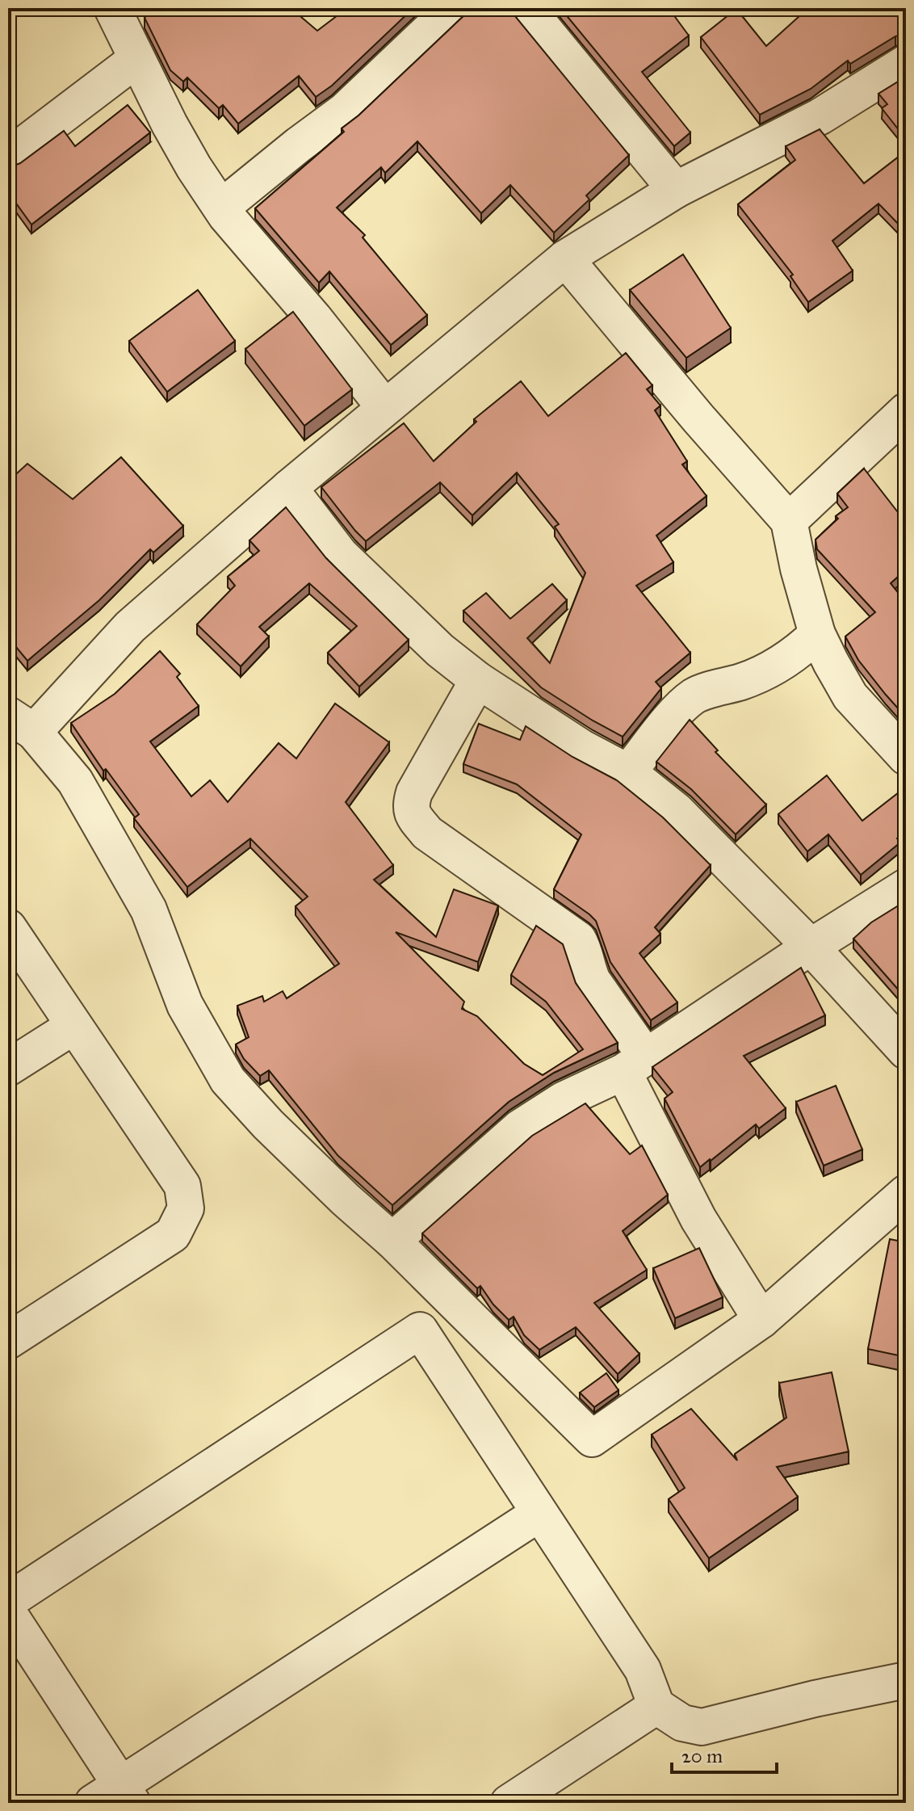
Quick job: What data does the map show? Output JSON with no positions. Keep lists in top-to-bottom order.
{
  "scale_bar": "20 m"
}
